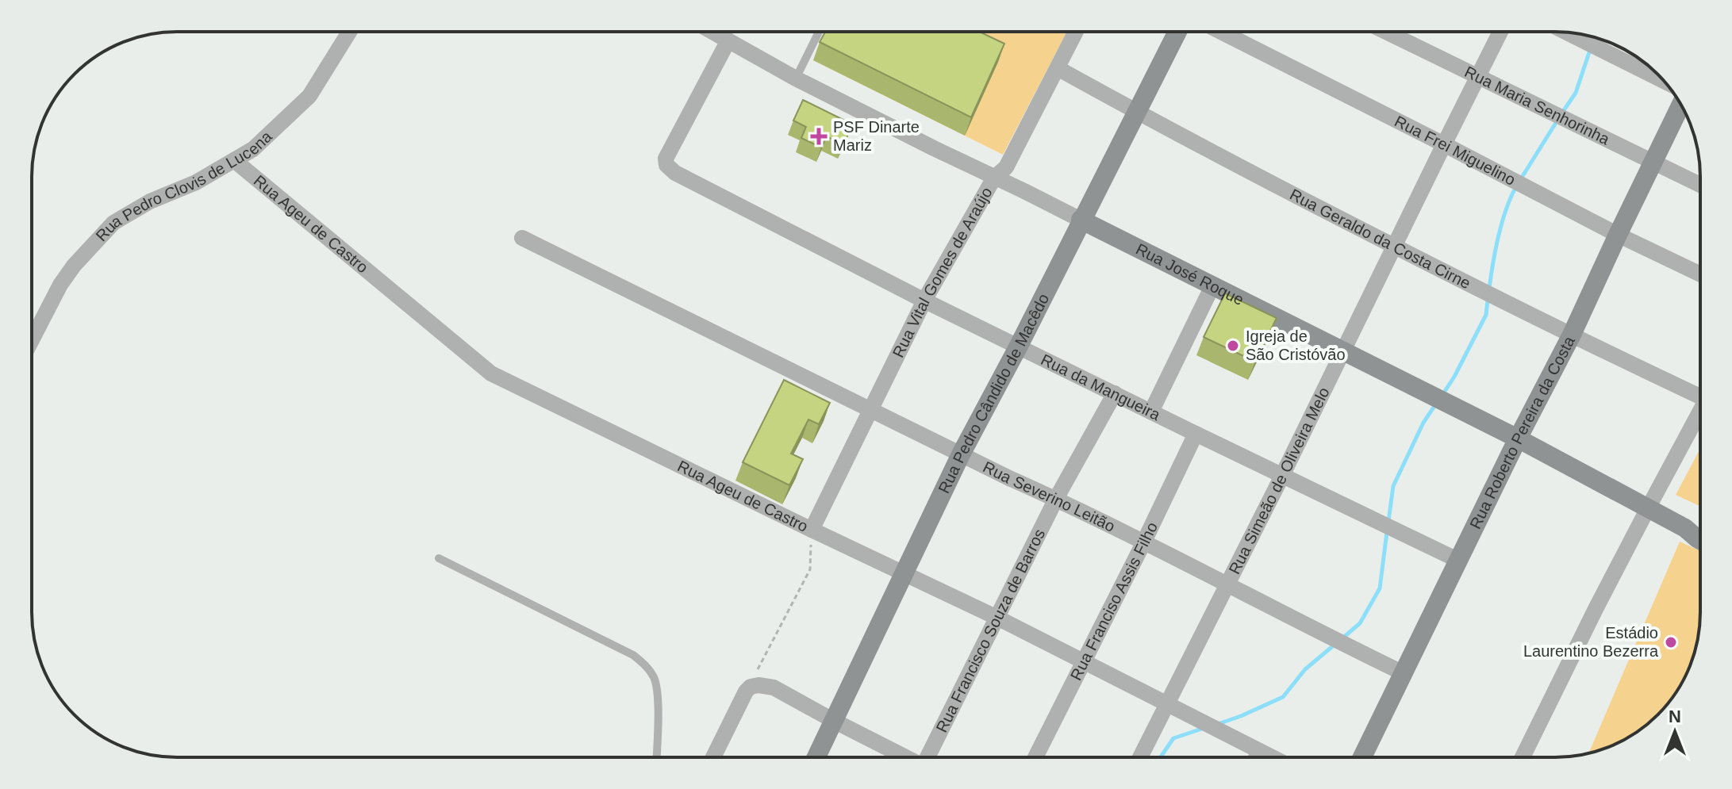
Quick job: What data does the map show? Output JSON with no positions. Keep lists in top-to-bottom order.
{
  "streets": {
    "street": [
      "Rua Maria Senhorinha",
      "Rua Frei Miguelino",
      "Rua Pedro Clovis de Lucena",
      "Rua Ageu de Castro",
      "Rua Geraldo da Costa Cirne",
      "Rua Vital Gomes de Araújo",
      "Rua José Roque",
      "Rua da Mangueira",
      "Rua Pedro Cândido de Macêdo",
      "Rua Roberto Pereira da Costa",
      "Rua Simeão de Oliveira Melo",
      "Rua Severino Leitão",
      "Rua Franciso Assis Filho",
      "Rua Francisco Souza de Barros"
    ]
  },
  "crossings": [
    ["Rua Maria Senhorinha", "Rua Roberto Pereira da Costa"],
    ["Rua Maria Senhorinha", "Rua Simeão de Oliveira Melo"],
    ["Rua Frei Miguelino", "Rua Roberto Pereira da Costa"],
    ["Rua Frei Miguelino", "Rua Simeão de Oliveira Melo"],
    ["Rua Pedro Clovis de Lucena", "Rua Ageu de Castro"],
    ["Rua Ageu de Castro", "Rua Vital Gomes de Araújo"],
    ["Rua Ageu de Castro", "Rua Pedro Cândido de Macêdo"],
    ["Rua Ageu de Castro", "Rua Simeão de Oliveira Melo"],
    ["Rua Ageu de Castro", "Rua Franciso Assis Filho"],
    ["Rua Ageu de Castro", "Rua Francisco Souza de Barros"],
    ["Rua Geraldo da Costa Cirne", "Rua Vital Gomes de Araújo"],
    ["Rua Geraldo da Costa Cirne", "Rua Pedro Cândido de Macêdo"],
    ["Rua Geraldo da Costa Cirne", "Rua Roberto Pereira da Costa"],
    ["Rua Geraldo da Costa Cirne", "Rua Simeão de Oliveira Melo"],
    ["Rua Vital Gomes de Araújo", "Rua José Roque"],
    ["Rua Vital Gomes de Araújo", "Rua da Mangueira"],
    ["Rua Vital Gomes de Araújo", "Rua Severino Leitão"],
    ["Rua José Roque", "Rua da Mangueira"],
    ["Rua José Roque", "Rua Pedro Cândido de Macêdo"],
    ["Rua José Roque", "Rua Roberto Pereira da Costa"],
    ["Rua José Roque", "Rua Simeão de Oliveira Melo"],
    ["Rua da Mangueira", "Rua Pedro Cândido de Macêdo"],
    ["Rua da Mangueira", "Rua Roberto Pereira da Costa"],
    ["Rua da Mangueira", "Rua Simeão de Oliveira Melo"],
    ["Rua da Mangueira", "Rua Franciso Assis Filho"],
    ["Rua da Mangueira", "Rua Francisco Souza de Barros"],
    ["Rua Pedro Cândido de Macêdo", "Rua Severino Leitão"],
    ["Rua Roberto Pereira da Costa", "Rua Severino Leitão"],
    ["Rua Simeão de Oliveira Melo", "Rua Severino Leitão"],
    ["Rua Severino Leitão", "Rua Franciso Assis Filho"],
    ["Rua Severino Leitão", "Rua Francisco Souza de Barros"]
  ],
  "places": {
    "health": ["PSF Dinarte Mariz"],
    "other": ["Igreja de São Cristóvão", "Estádio Laurentino Bezerra"]
  },
  "north": "top"
}
